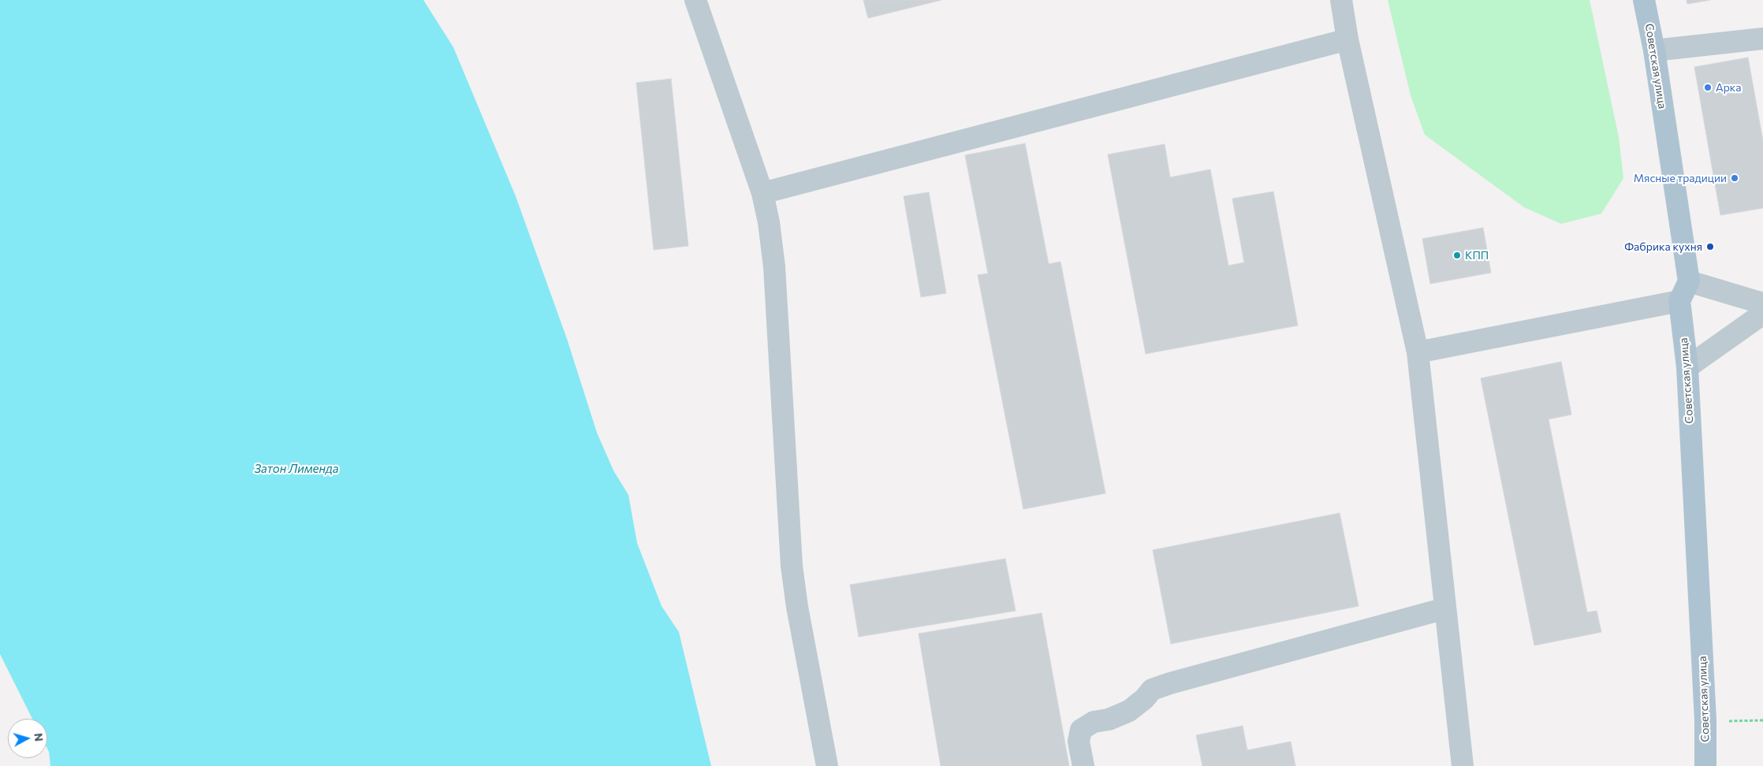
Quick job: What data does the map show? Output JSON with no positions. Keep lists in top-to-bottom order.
{
  "streets": {
    "main road": ["Советская улица"]
  },
  "water": ["Затон Лименда"],
  "places": [
    "Арка",
    "Мясные традиции",
    "Фабрика кухня",
    "КПП"
  ],
  "north": "right"
}
